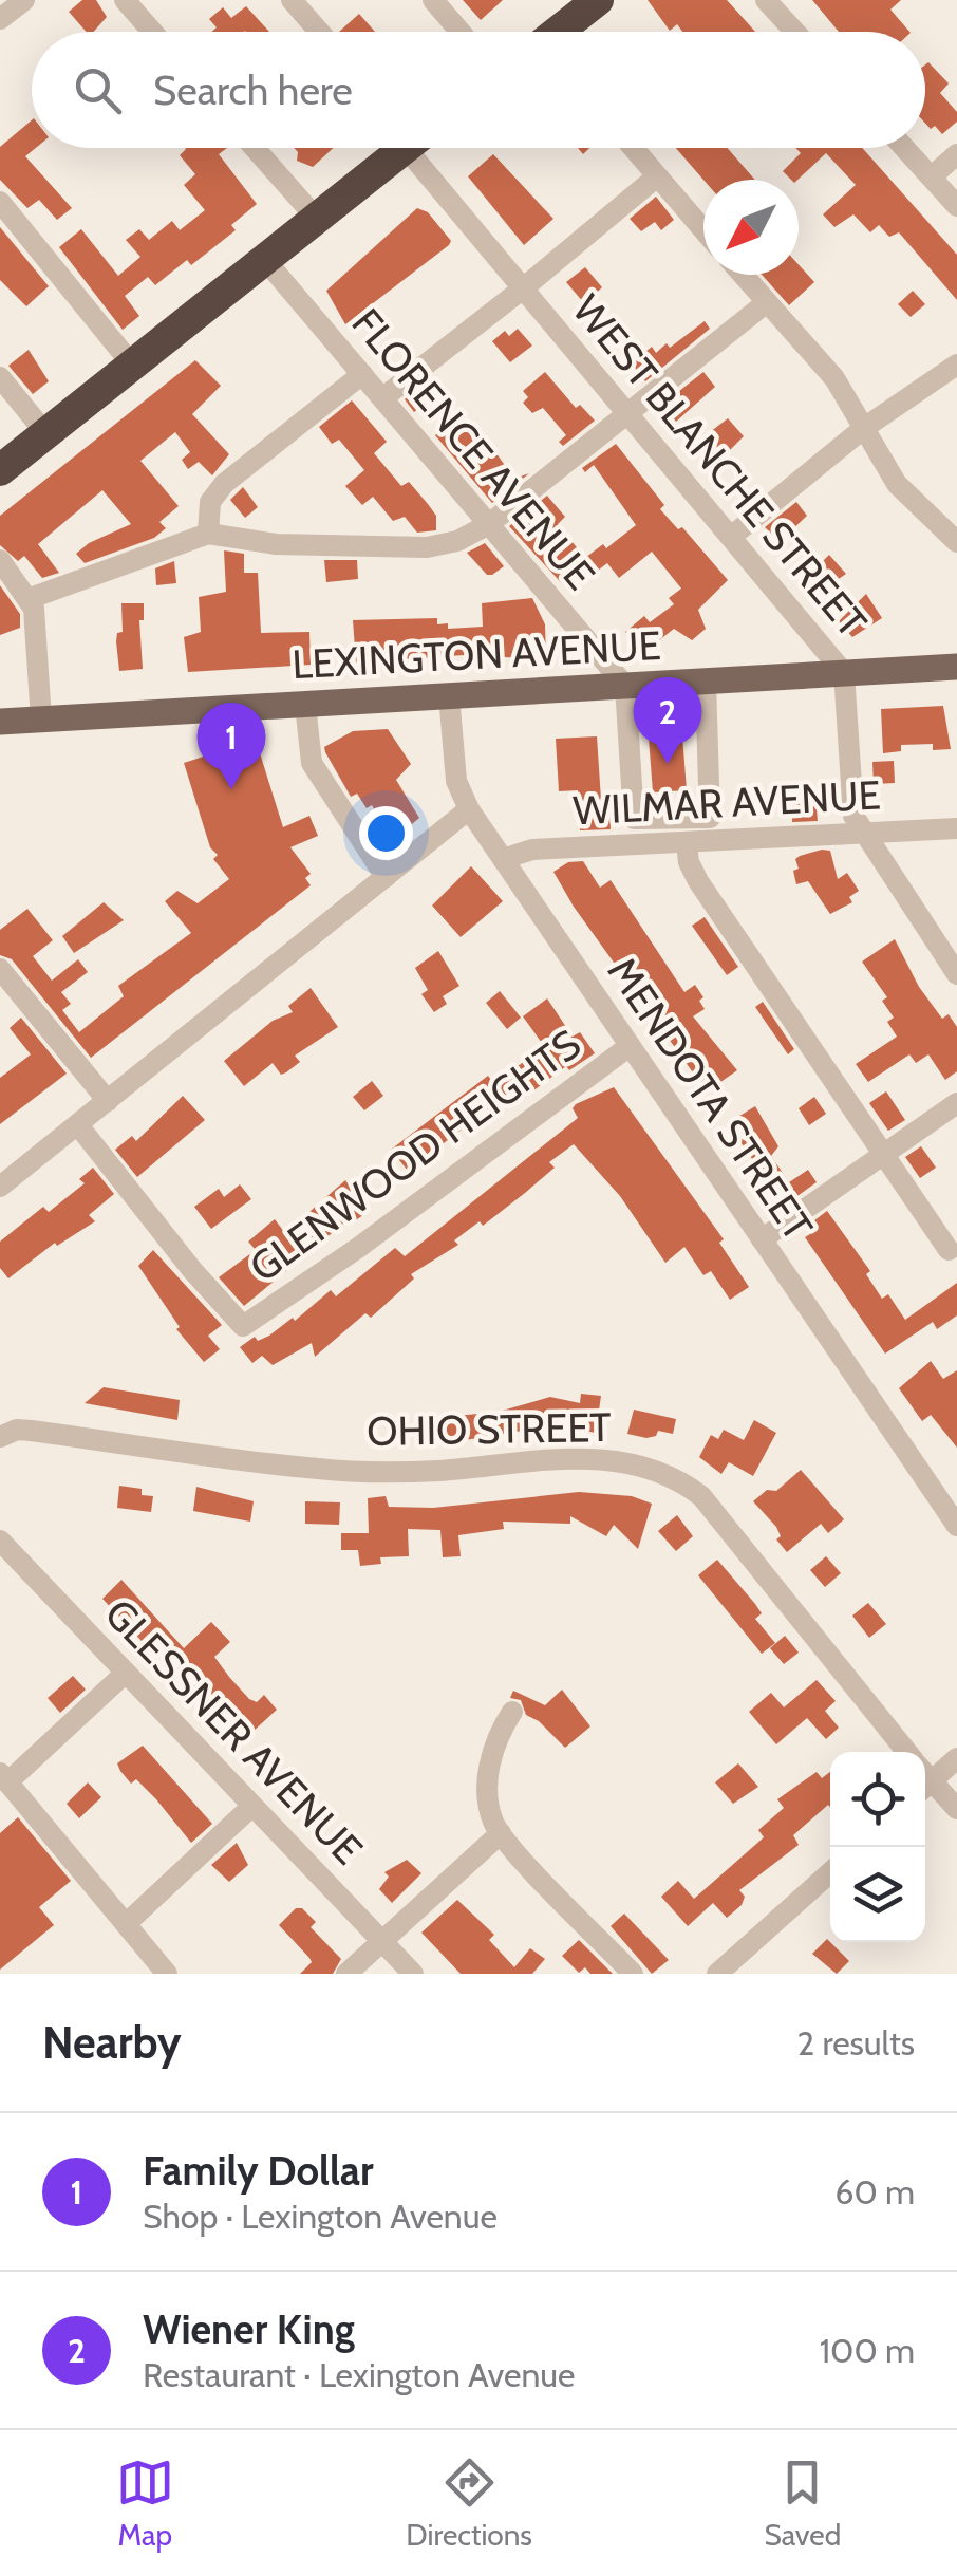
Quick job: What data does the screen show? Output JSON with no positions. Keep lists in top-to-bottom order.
{
  "streets": {
    "main road": ["LEXINGTON AVENUE"],
    "street": [
      "FLORENCE AVENUE",
      "WEST BLANCHE STREET",
      "WILMAR AVENUE",
      "MENDOTA STREET",
      "GLENWOOD HEIGHTS",
      "OHIO STREET",
      "GLESSNER AVENUE"
    ]
  },
  "crossings": [
    ["FLORENCE AVENUE", "LEXINGTON AVENUE"],
    ["WEST BLANCHE STREET", "LEXINGTON AVENUE"],
    ["WEST BLANCHE STREET", "WILMAR AVENUE"],
    ["LEXINGTON AVENUE", "MENDOTA STREET"],
    ["WILMAR AVENUE", "MENDOTA STREET"],
    ["MENDOTA STREET", "GLENWOOD HEIGHTS"]
  ],
  "north": "bottom left",
  "page": {
    "search": "Search here",
    "pins": ["2", "1"],
    "heading": ["Nearby", "2 results"],
    "list": [
      {
        "mark": "1",
        "name": "Family Dollar",
        "note": "Shop · Lexington Avenue",
        "value": "60 m"
      },
      {
        "mark": "2",
        "name": "Wiener King",
        "note": "Restaurant · Lexington Avenue",
        "value": "100 m"
      }
    ],
    "nav": ["Map", "Directions", "Saved"]
  }
}
